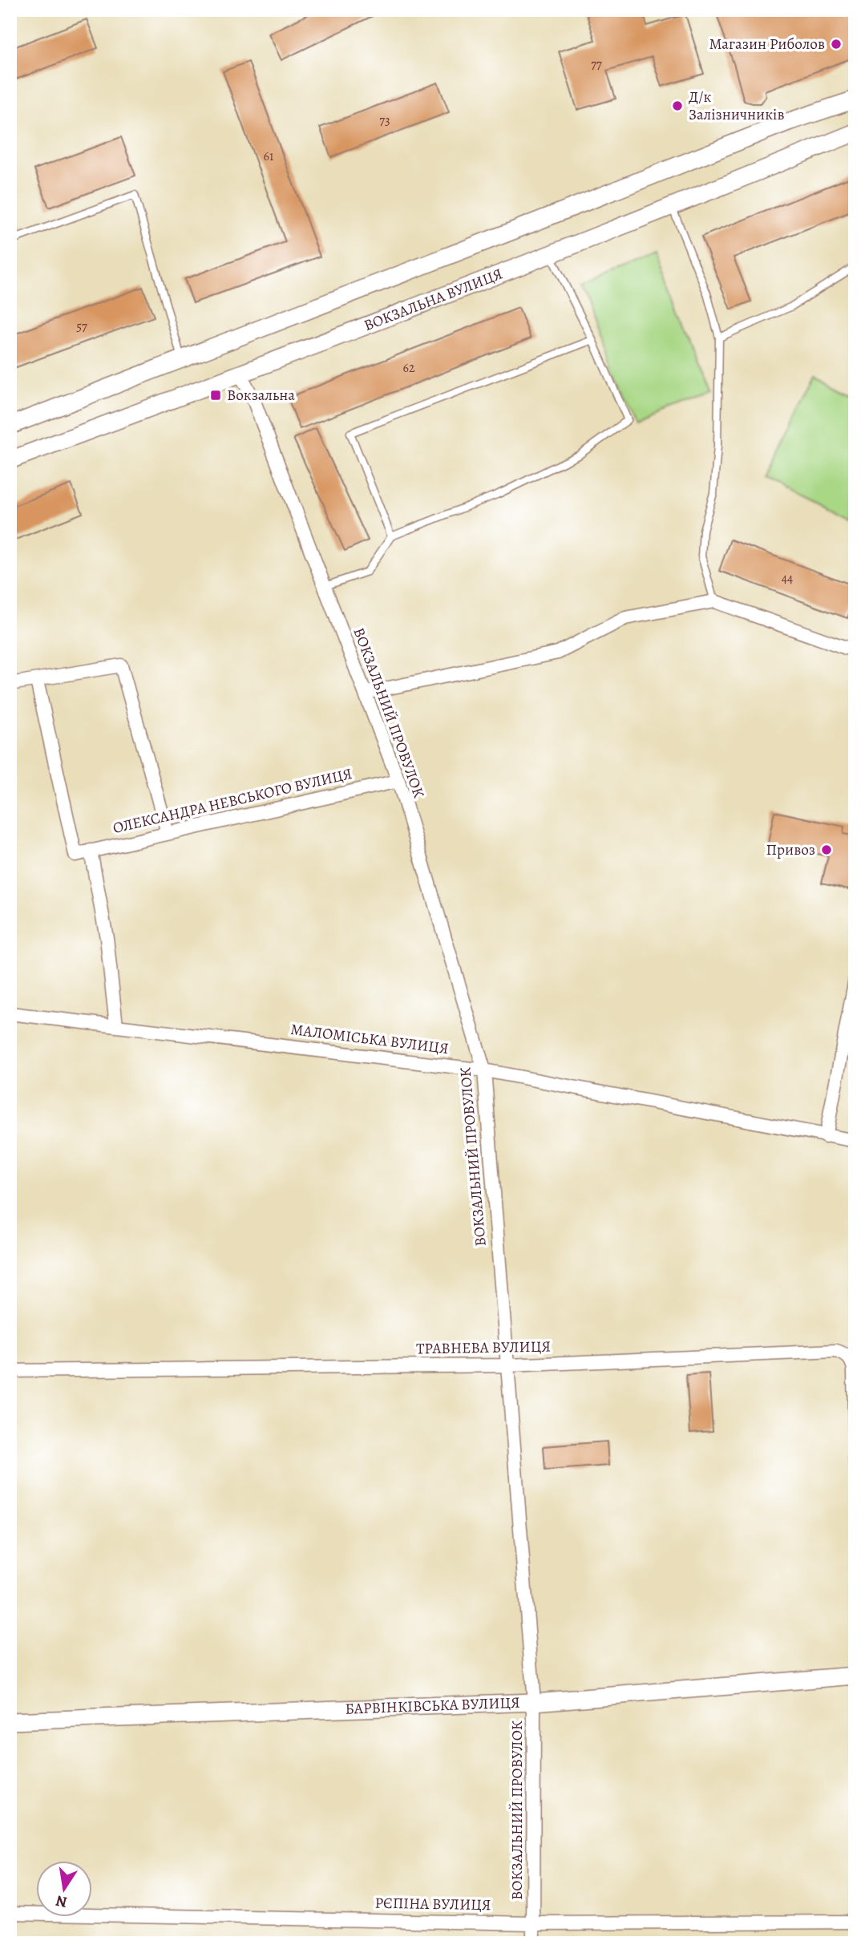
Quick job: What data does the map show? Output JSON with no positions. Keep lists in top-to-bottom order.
{
  "streets": {
    "street": [
      "ВОКЗАЛЬНА ВУЛИЦЯ",
      "ВОКЗАЛЬНИЙ ПРОВУЛОК",
      "ОЛЕКСАНДРА НЕВСЬКОГО ВУЛИЦЯ",
      "МАЛОМІСЬКА ВУЛИЦЯ",
      "ТРАВНЕВА ВУЛИЦЯ",
      "БАРВІНКІВСЬКА ВУЛИЦЯ",
      "РЄПІНА ВУЛИЦЯ"
    ]
  },
  "crossings": [
    ["ВОКЗАЛЬНА ВУЛИЦЯ", "ВОКЗАЛЬНИЙ ПРОВУЛОК"],
    ["ВОКЗАЛЬНИЙ ПРОВУЛОК", "ОЛЕКСАНДРА НЕВСЬКОГО ВУЛИЦЯ"],
    ["ВОКЗАЛЬНИЙ ПРОВУЛОК", "МАЛОМІСЬКА ВУЛИЦЯ"],
    ["ВОКЗАЛЬНИЙ ПРОВУЛОК", "ТРАВНЕВА ВУЛИЦЯ"],
    ["ВОКЗАЛЬНИЙ ПРОВУЛОК", "БАРВІНКІВСЬКА ВУЛИЦЯ"],
    ["ВОКЗАЛЬНИЙ ПРОВУЛОК", "РЄПІНА ВУЛИЦЯ"]
  ],
  "places": {
    "other": ["Магазин Риболов", "Д/к Залізничників", "Привоз"],
    "transit": ["Вокзальна"]
  },
  "house_numbers": [
    "77",
    "73",
    "61",
    "57",
    "62",
    "44"
  ],
  "north": "bottom"
}
